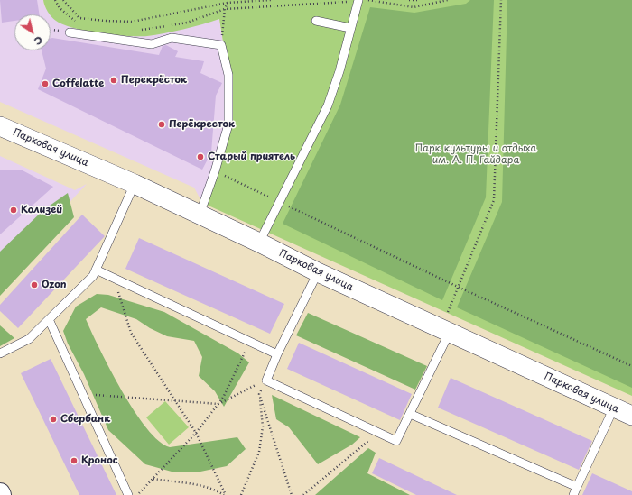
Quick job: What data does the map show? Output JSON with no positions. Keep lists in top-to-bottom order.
{
  "streets": {
    "street": ["Парковая улица"]
  },
  "parks": ["Парк культуры и отдыха им. А. П. Гайдара"],
  "places": [
    "Перекрёсток",
    "Coffelatte",
    "Перёкресток",
    "Старый приятель",
    "Колизей",
    "Ozon",
    "Сбербанк",
    "Кронос"
  ],
  "north": "bottom right"
}
